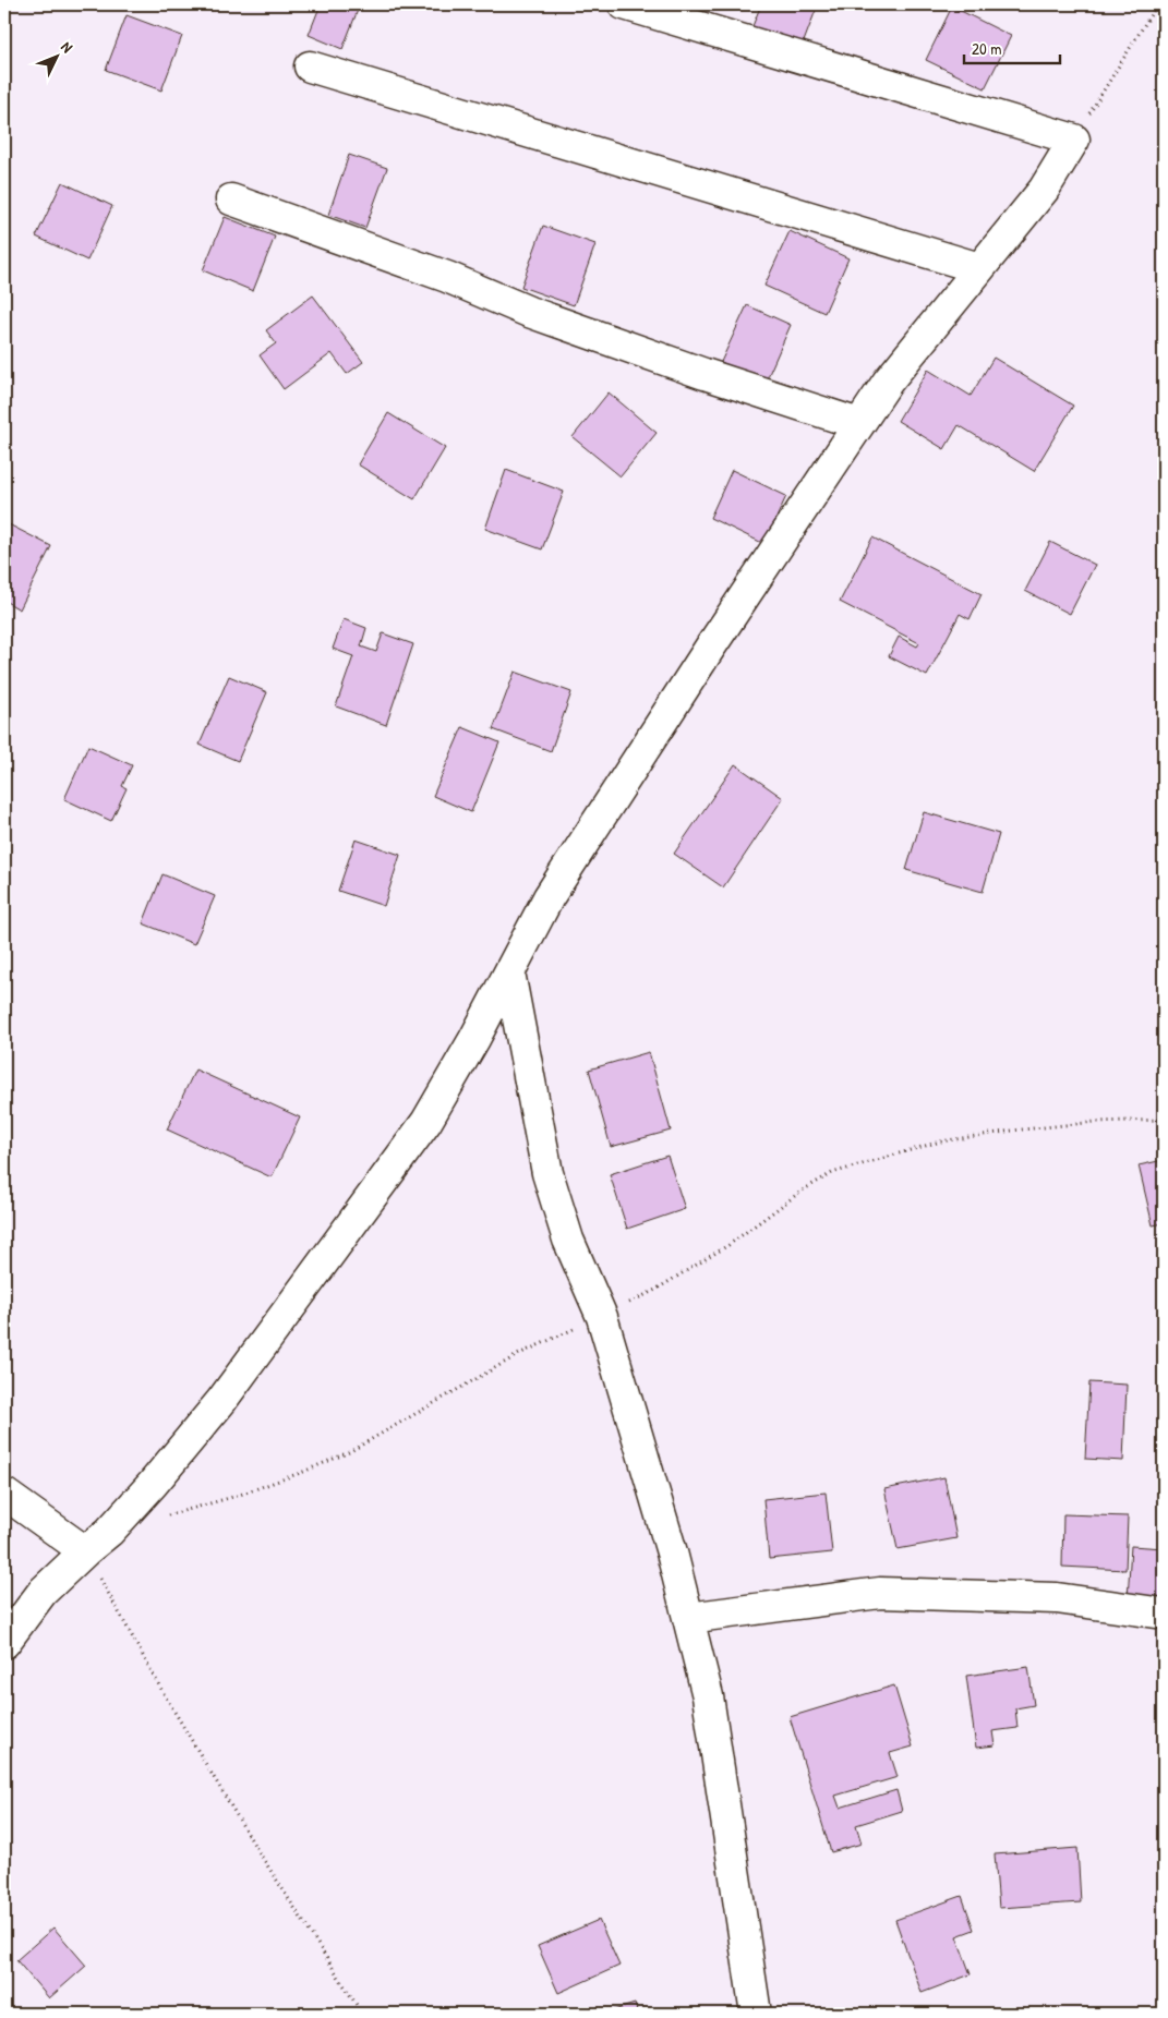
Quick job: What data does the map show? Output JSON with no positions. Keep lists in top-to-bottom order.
{
  "scale_bar": "20 m",
  "north": "top right"
}
